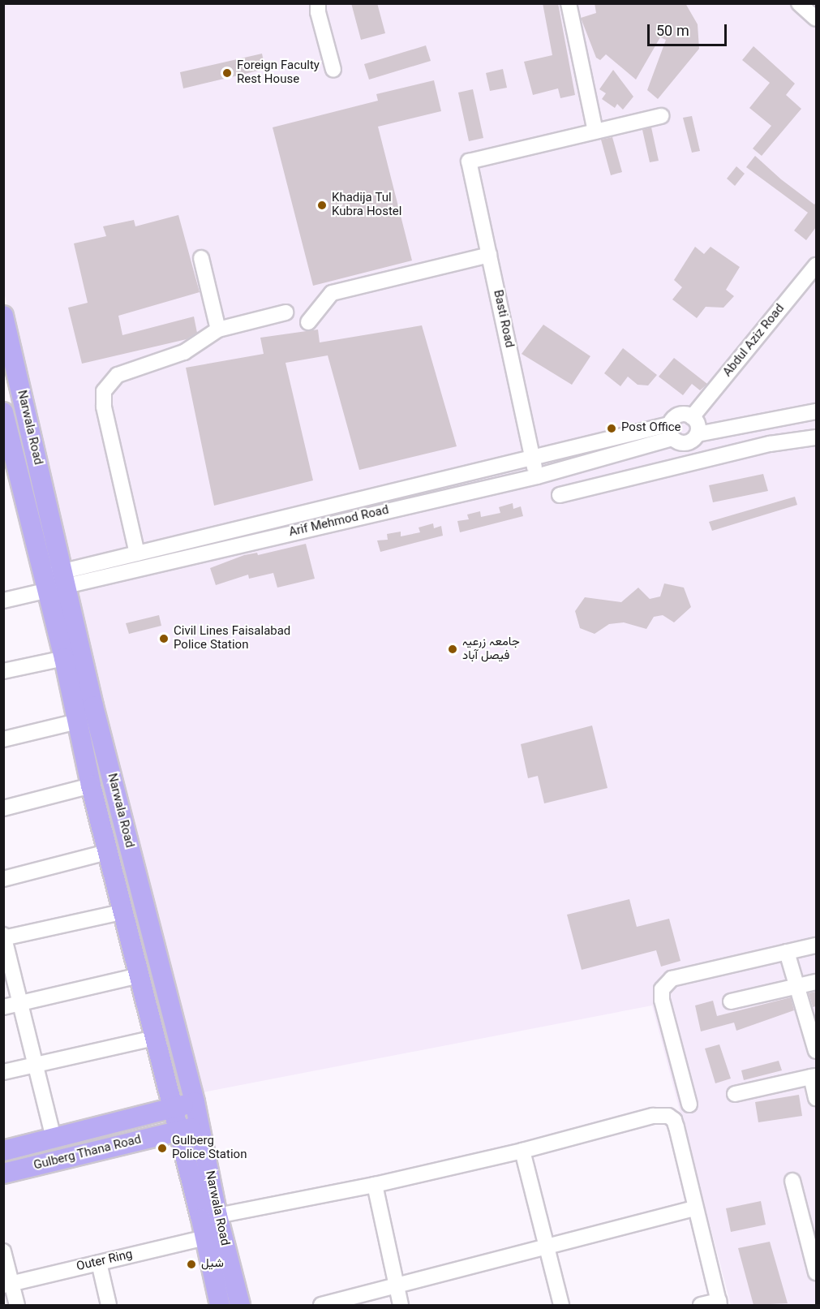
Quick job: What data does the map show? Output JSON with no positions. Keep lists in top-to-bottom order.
{
  "streets": {
    "main road": ["Narwala Road", "Gulberg Thana Road"],
    "street": [
      "Basti Road",
      "Abdul Aziz Road",
      "Arif Mehmod Road",
      "Outer Ring"
    ]
  },
  "crossings": [
    ["Basti Road", "Arif Mehmod Road"],
    ["Abdul Aziz Road", "Arif Mehmod Road"],
    ["Narwala Road", "Arif Mehmod Road"],
    ["Narwala Road", "Gulberg Thana Road"],
    ["Narwala Road", "Outer Ring"]
  ],
  "places": [
    "Foreign Faculty Rest House",
    "Khadija Tul Kubra Hostel",
    "Post Office",
    "Civil Lines Faisalabad Police Station",
    "جامعہ زرعیہ فیصل آباد",
    "Gulberg Police Station",
    "شیل"
  ],
  "scale_bar": "50 m"
}
